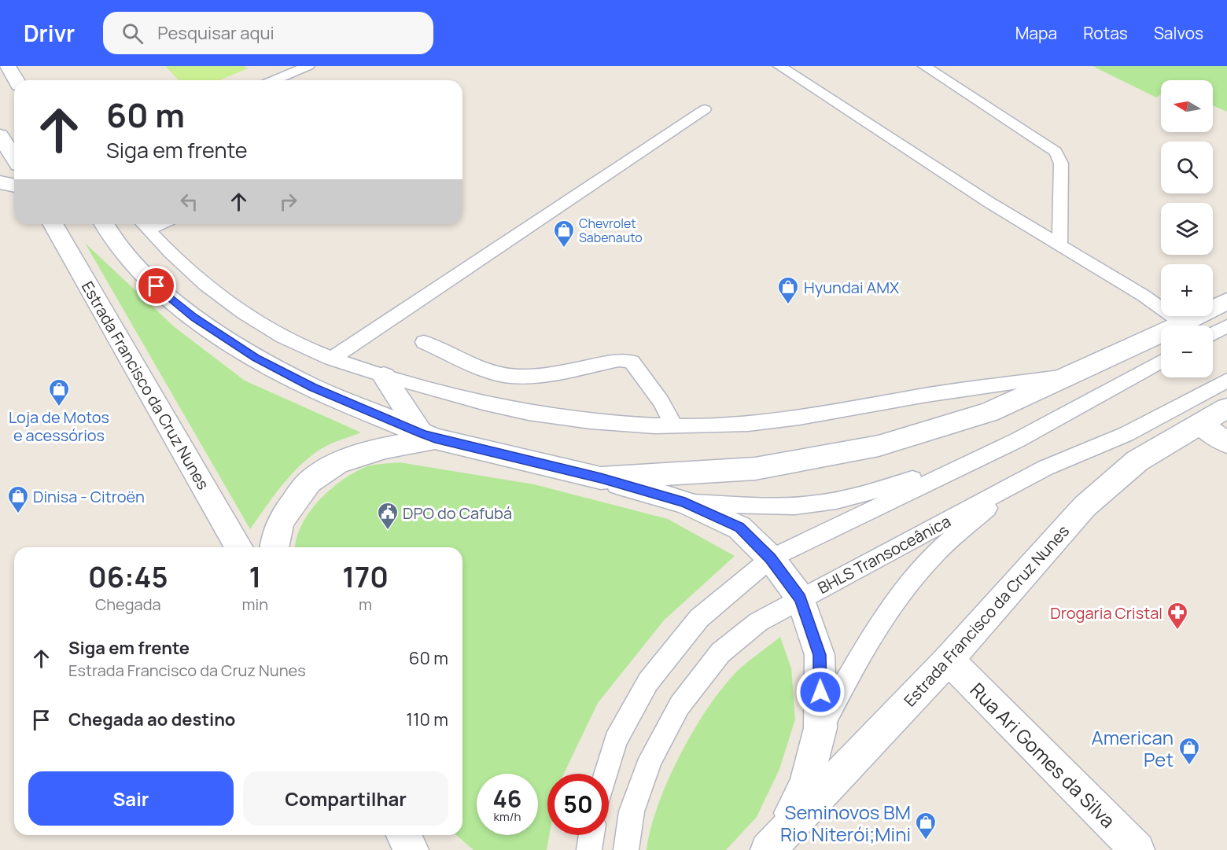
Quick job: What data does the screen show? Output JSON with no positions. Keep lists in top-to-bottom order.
{
  "streets": {
    "main road": ["Estrada Francisco da Cruz Nunes", "Rua Ari Gomes da Silva"],
    "lane": ["BHLS Transoceânica"]
  },
  "crossings": [
    ["Estrada Francisco da Cruz Nunes", "Rua Ari Gomes da Silva"]
  ],
  "places": {
    "shop": [
      "Chevrolet Sabenauto",
      "Hyundai AMX",
      "Loja de Motos e acessórios",
      "Dinisa - Citroën",
      "American Pet",
      "Seminovos BM Rio Niterói;Mini"
    ],
    "public building": ["DPO do Cafubá"],
    "pharmacy": ["Drogaria Cristal"]
  },
  "north": "left",
  "page": {
    "header": "Drivr",
    "search": "Pesquisar aqui",
    "nav": ["Mapa", "Rotas", "Salvos"],
    "map_buttons": ["+", "−"],
    "turn": ["60 m", "Siga em frente"],
    "eta": [
      "06:45",
      "Chegada",
      "1",
      "min",
      "170",
      "m"
    ],
    "list": [
      {
        "name": "Siga em frente",
        "note": "Estrada Francisco da Cruz Nunes",
        "value": "60 m"
      },
      {
        "name": "Chegada ao destino",
        "value": "110 m"
      }
    ],
    "buttons": ["Sair", "Compartilhar"],
    "speed": "46 km/h",
    "limit": "50"
  }
}
